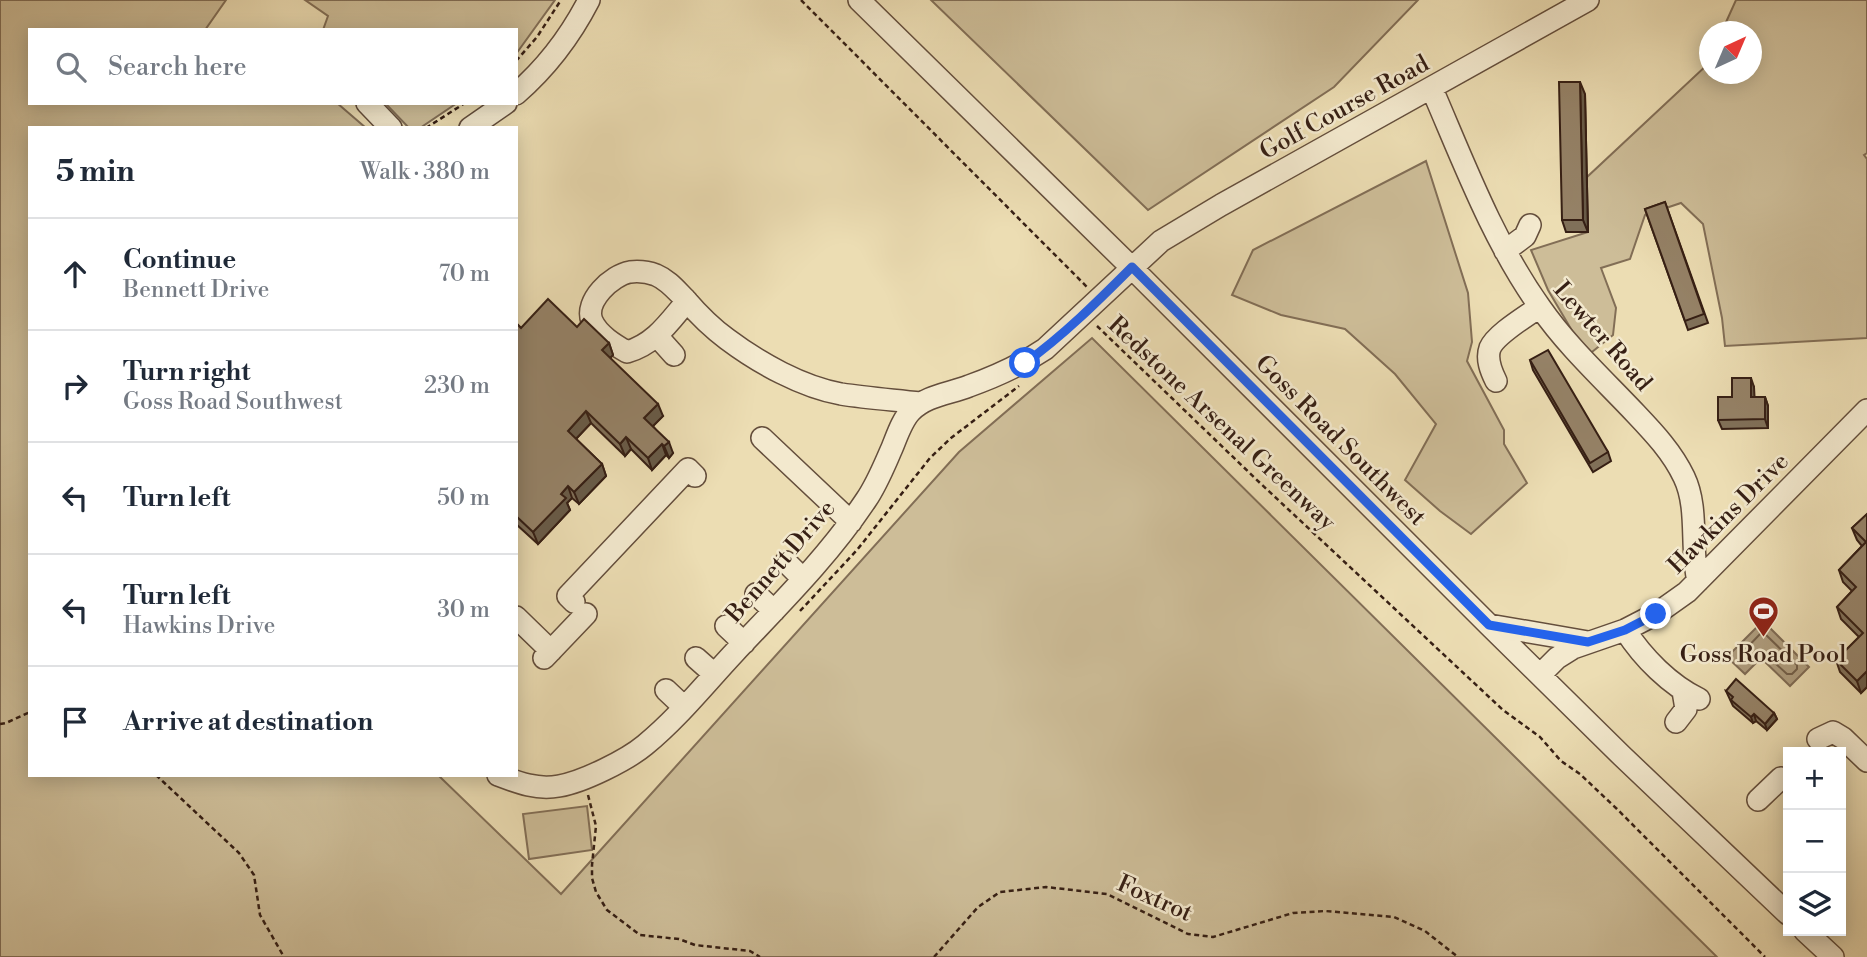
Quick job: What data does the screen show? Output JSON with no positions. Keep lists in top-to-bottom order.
{
  "streets": {
    "street": [
      "Golf Course Road",
      "Lewter Road",
      "Goss Road Southwest",
      "Hawkins Drive",
      "Bennett Drive"
    ],
    "path": ["Redstone Arsenal Greenway", "Foxtrot"]
  },
  "crossings": [
    ["Golf Course Road", "Lewter Road"],
    ["Golf Course Road", "Goss Road Southwest"],
    ["Lewter Road", "Hawkins Drive"],
    ["Goss Road Southwest", "Hawkins Drive"]
  ],
  "places": {
    "sports": ["Goss Road Pool"]
  },
  "north": "top right",
  "page": {
    "search": "Search here",
    "heading": ["5 min", "Walk · 380 m"],
    "list": [
      ["Continue", "Bennett Drive", "70 m"],
      ["Turn right", "Goss Road Southwest", "230 m"],
      ["Turn left", "50 m"],
      ["Turn left", "Hawkins Drive", "30 m"],
      "Arrive at destination"
    ],
    "map_buttons": ["+", "−"]
  }
}
